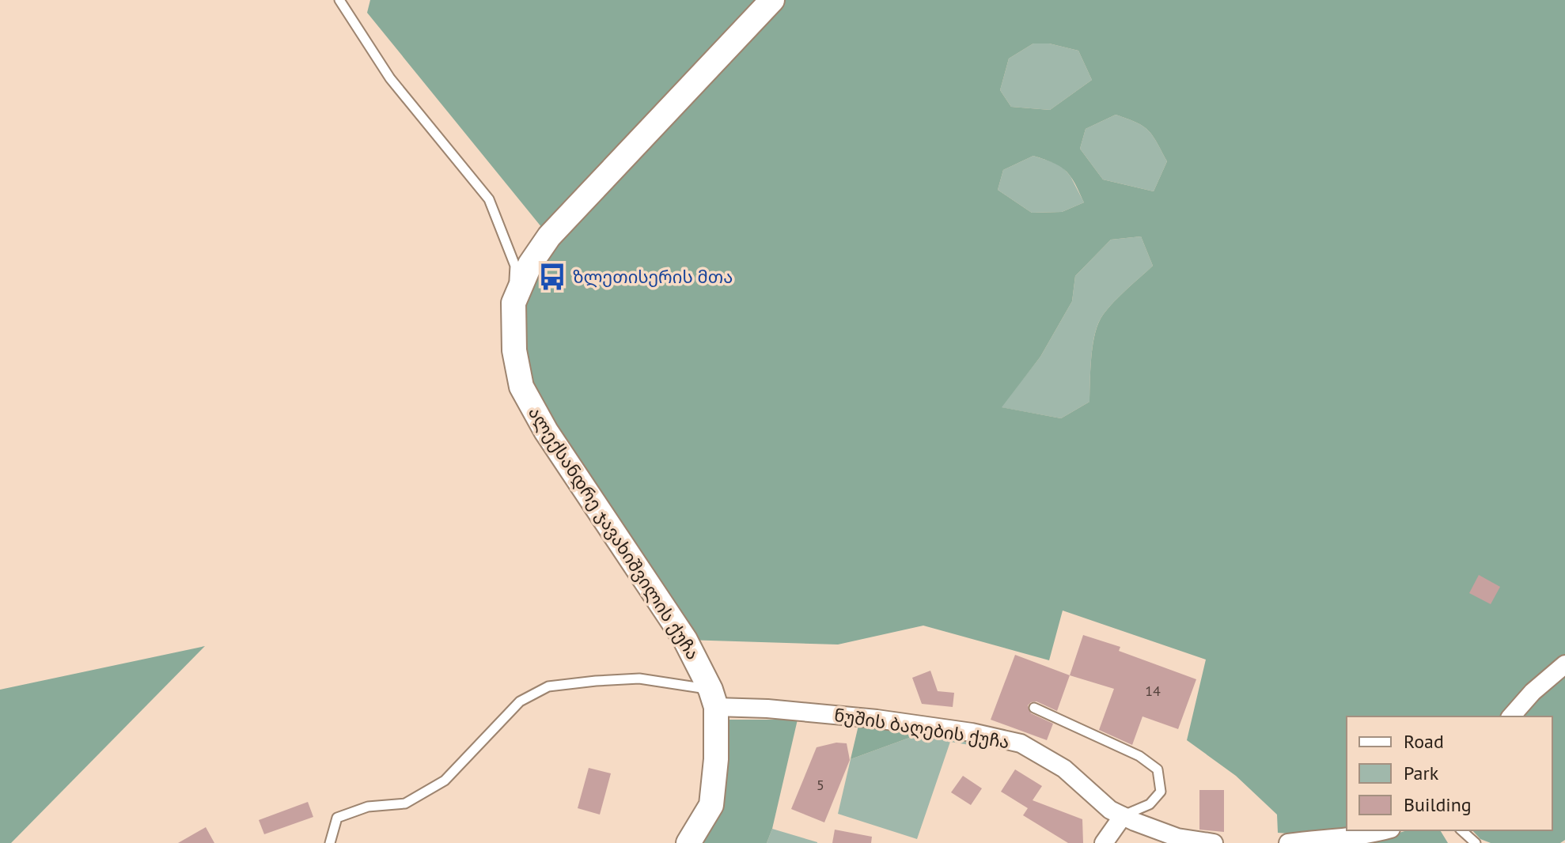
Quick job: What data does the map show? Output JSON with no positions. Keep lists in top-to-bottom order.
{
  "streets": {
    "main road": ["ალექსანდრე ჯავახიშვილის ქუჩა"],
    "street": ["ნუშის ბაღების ქუჩა"]
  },
  "crossings": [
    ["ალექსანდრე ჯავახიშვილის ქუჩა", "ნუშის ბაღების ქუჩა"]
  ],
  "places": {
    "bus stop": ["ზლეთისერის მთა"]
  },
  "house_numbers": ["14", "5"],
  "legend": ["Road", "Park", "Building"]
}
